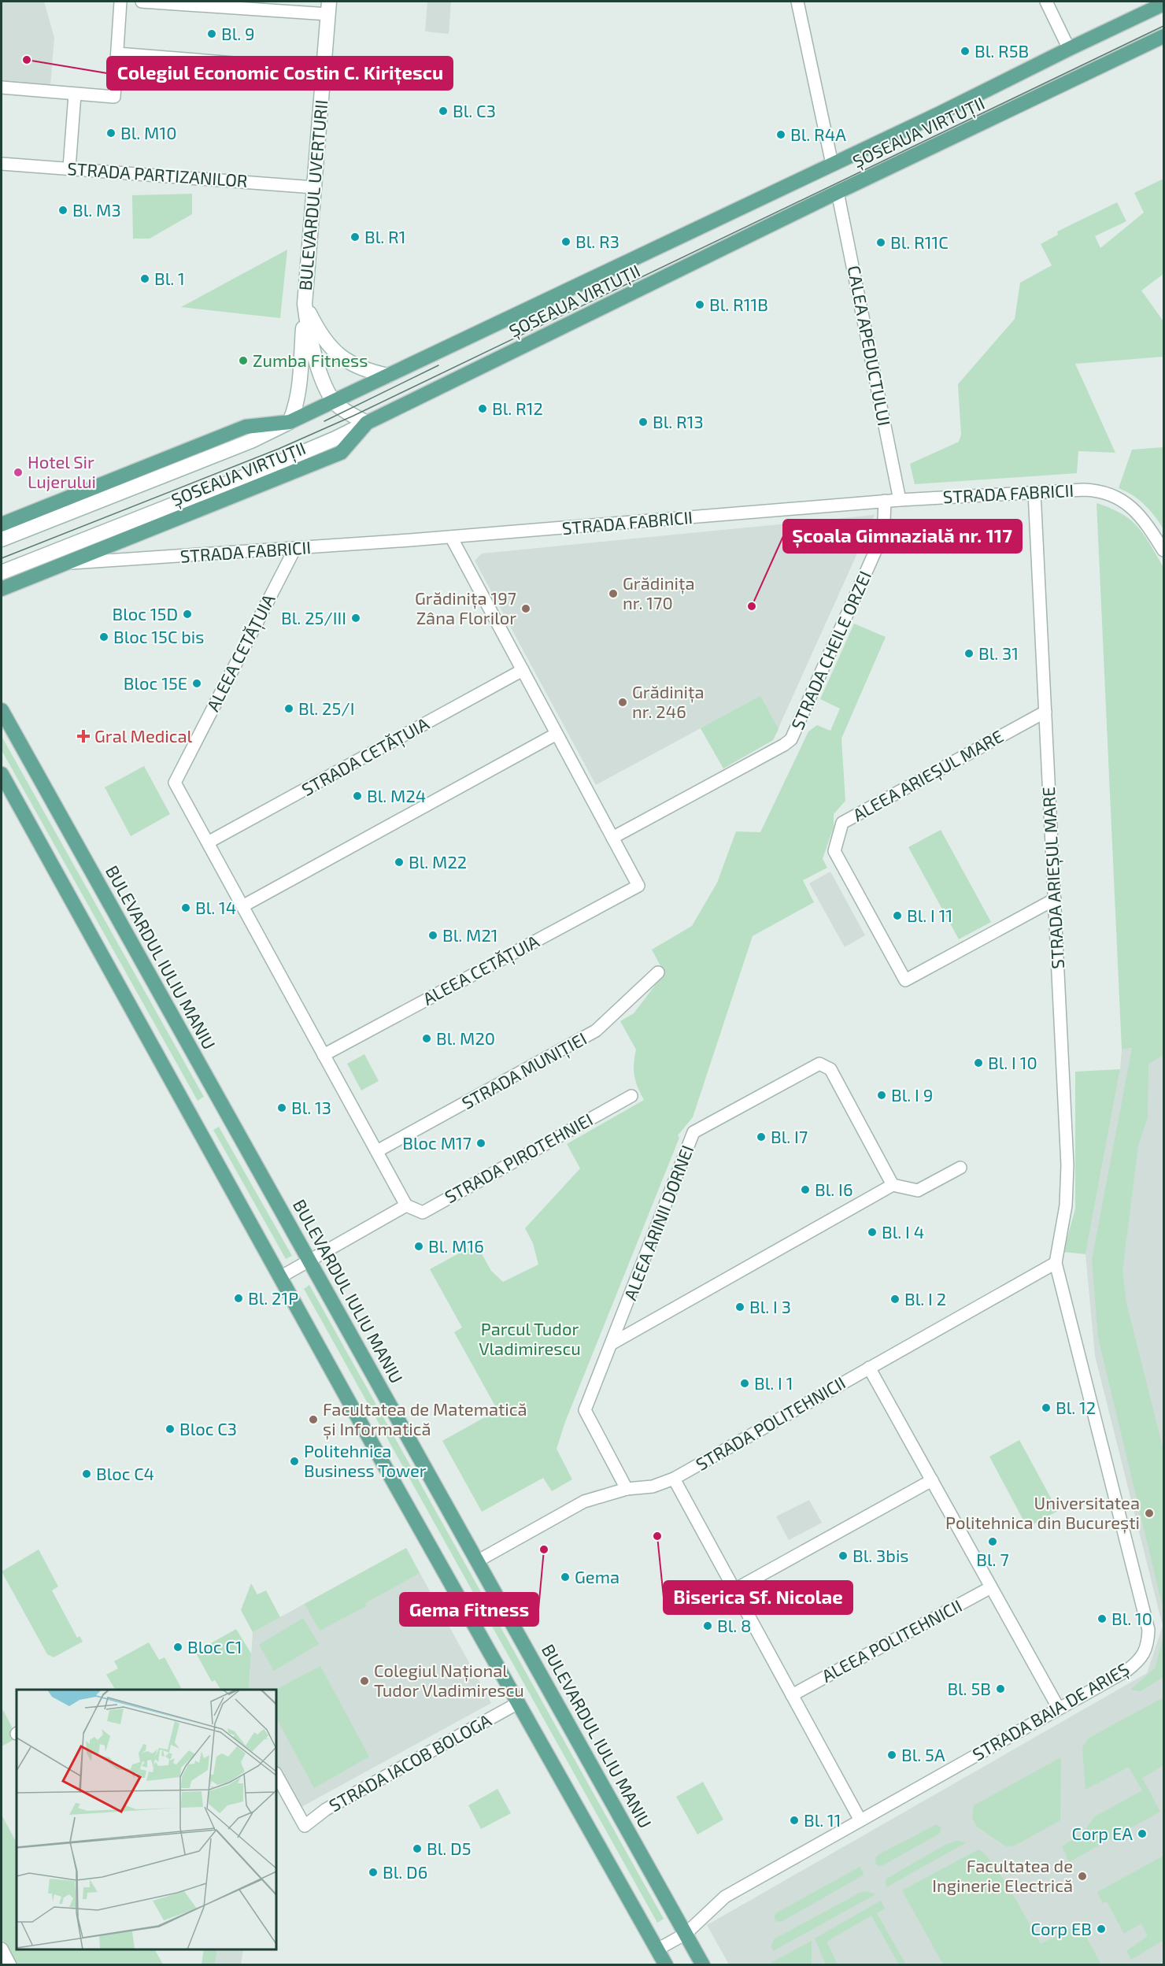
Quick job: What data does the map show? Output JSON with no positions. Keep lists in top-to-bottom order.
{
  "streets": {
    "main road": ["ȘOSEAUA VIRTUȚII", "BULEVARDUL UVERTURII", "BULEVARDUL IULIU MANIU"],
    "street": [
      "STRADA PARTIZANILOR",
      "CALEA APEDUCTULUI",
      "STRADA FABRICII",
      "STRADA CHEILE ORZEI",
      "ALEEA CETĂȚUIA",
      "STRADA CETĂȚUIA",
      "ALEEA ARIEȘUL MARE",
      "STRADA ARIEȘUL MARE",
      "STRADA MUNIȚIEI",
      "STRADA PIROTEHNIEI",
      "ALEEA ARINII DORNEI",
      "STRADA POLITEHNICII",
      "ALEEA POLITEHNICII",
      "STRADA BAIA DE ARIEȘ",
      "STRADA IACOB BOLOGA"
    ]
  },
  "crossings": [
    ["ȘOSEAUA VIRTUȚII", "BULEVARDUL UVERTURII"],
    ["ȘOSEAUA VIRTUȚII", "CALEA APEDUCTULUI"],
    ["ȘOSEAUA VIRTUȚII", "STRADA FABRICII"],
    ["STRADA PARTIZANILOR", "BULEVARDUL UVERTURII"],
    ["CALEA APEDUCTULUI", "STRADA FABRICII"],
    ["STRADA FABRICII", "STRADA CHEILE ORZEI"],
    ["STRADA FABRICII", "ALEEA CETĂȚUIA"],
    ["STRADA FABRICII", "STRADA ARIEȘUL MARE"],
    ["STRADA CHEILE ORZEI", "ALEEA CETĂȚUIA"],
    ["ALEEA CETĂȚUIA", "STRADA CETĂȚUIA"],
    ["ALEEA CETĂȚUIA", "STRADA MUNIȚIEI"],
    ["ALEEA CETĂȚUIA", "STRADA PIROTEHNIEI"],
    ["ALEEA ARIEȘUL MARE", "STRADA ARIEȘUL MARE"],
    ["STRADA ARIEȘUL MARE", "STRADA POLITEHNICII"],
    ["STRADA ARIEȘUL MARE", "STRADA BAIA DE ARIEȘ"],
    ["BULEVARDUL IULIU MANIU", "STRADA POLITEHNICII"],
    ["BULEVARDUL IULIU MANIU", "STRADA BAIA DE ARIEȘ"],
    ["ALEEA ARINII DORNEI", "STRADA POLITEHNICII"],
    ["STRADA POLITEHNICII", "STRADA BAIA DE ARIEȘ"]
  ],
  "parks": ["Parcul Tudor Vladimirescu"],
  "places": {
    "other": [
      "Bl. 9",
      "Bl. R5B",
      "Colegiul Economic Costin C. Kirițescu",
      "Bl. C3",
      "Bl. M10",
      "Bl. R4A",
      "Bl. M3",
      "Bl. R1",
      "Bl. R3",
      "Bl. R11C",
      "Bl. 1",
      "Bl. R11B",
      "Zumba Fitness",
      "Bl. R12",
      "Bl. R13",
      "Hotel Sir Lujerului",
      "Grădinița nr. 170",
      "Școala Gimnazială nr. 117",
      "Grădinița 197 Zâna Florilor",
      "Bloc 15D",
      "Bl. 25/III",
      "Bloc 15C bis",
      "Bl. 31",
      "Bloc 15E",
      "Grădinița nr. 246",
      "Bl. 25/I",
      "Bl. M24",
      "Bl. M22",
      "Bl. 14",
      "Bl. I 11",
      "Bl. M21",
      "Bl. M20",
      "Bl. I 10",
      "Bl. I 9",
      "Bl. 13",
      "Bl. I7",
      "Bloc M17",
      "Bl. I6",
      "Bl. I 4",
      "Bl. M16",
      "Bl. 21P",
      "Bl. I 2",
      "Bl. I 3",
      "Bl. I 1",
      "Bl. 12",
      "Facultatea de Matematică și Informatică",
      "Bloc C3",
      "Politehnica Business Tower",
      "Bloc C4",
      "Universitatea Politehnica din București",
      "Biserica Sf. Nicolae",
      "Bl. 7",
      "Gema Fitness",
      "Bl. 3bis",
      "Gema",
      "Bl. 10",
      "Bl. 8",
      "Bloc C1",
      "Colegiul Național Tudor Vladimirescu",
      "Bl. 5B",
      "Bl. 5A",
      "Bl. 11",
      "Corp EA",
      "Bl. D5",
      "Bl. D6",
      "Facultatea de Inginerie Electrică",
      "Corp EB"
    ],
    "health": ["Gral Medical"]
  }
}
